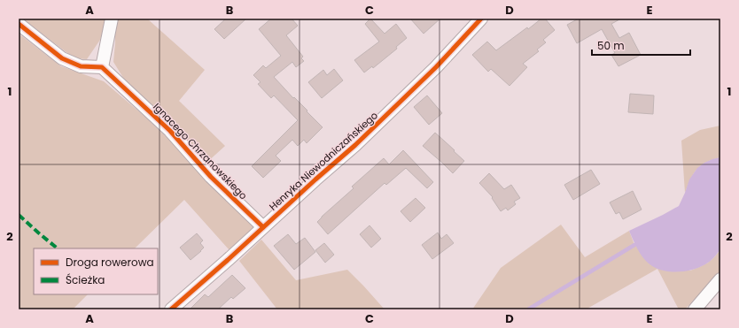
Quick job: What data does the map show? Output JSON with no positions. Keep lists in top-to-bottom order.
{
  "streets": {
    "street": ["Ignacego Chrzanowskiego", "Henryka Niewodniczańskiego"]
  },
  "crossings": [
    ["Ignacego Chrzanowskiego", "Henryka Niewodniczańskiego"]
  ],
  "legend": ["Droga rowerowa", "Ścieżka"],
  "scale_bar": "50 m",
  "grid": {
    "columns": [
      "A",
      "B",
      "C",
      "D",
      "E"
    ],
    "rows": ["1", "2"]
  }
}
